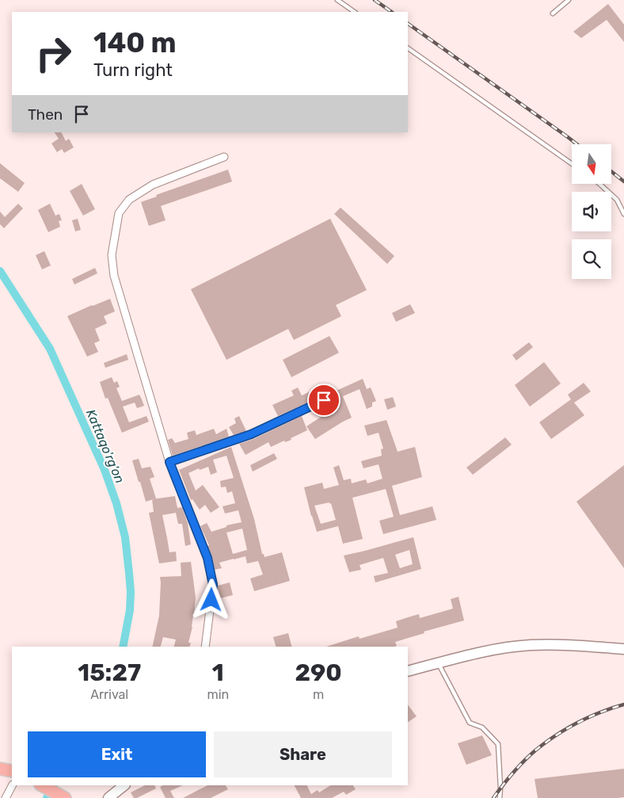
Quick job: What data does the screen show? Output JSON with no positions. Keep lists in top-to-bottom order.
{
  "water": ["Kattaqo'rg'on"],
  "north": "bottom",
  "page": {
    "turn": ["140 m", "Turn right"],
    "then": "Then",
    "eta": [
      "15:27",
      "Arrival",
      "1",
      "min",
      "290",
      "m"
    ],
    "buttons": ["Exit", "Share"]
  }
}
